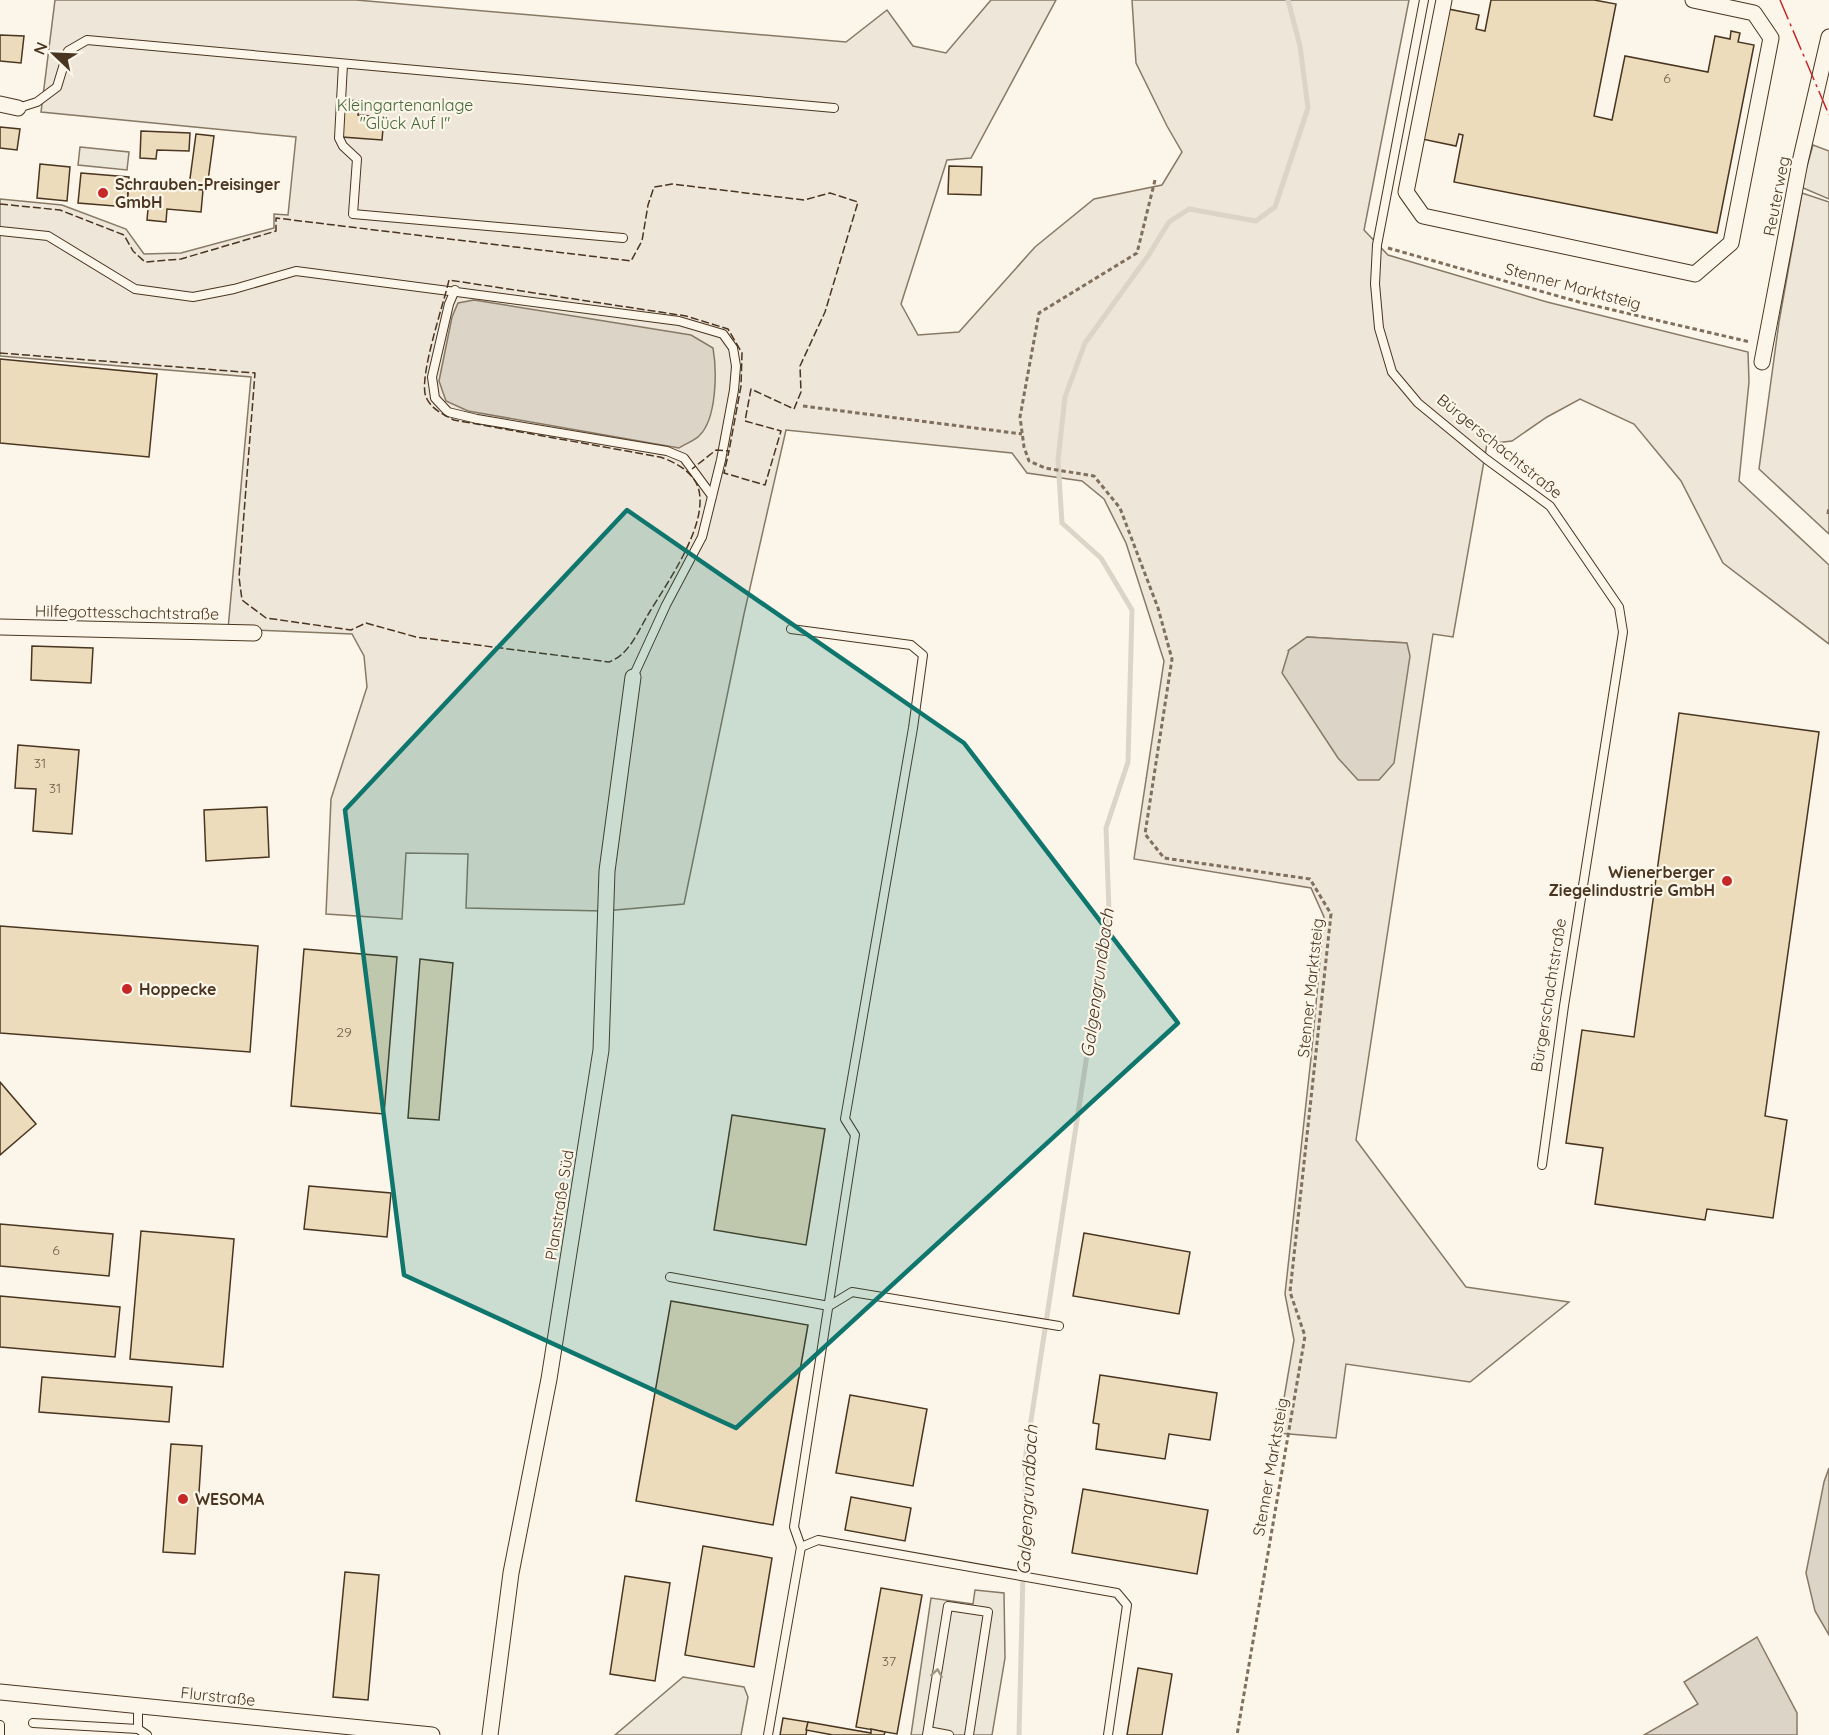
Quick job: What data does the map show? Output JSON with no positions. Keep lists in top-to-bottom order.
{
  "streets": {
    "street": [
      "Reuterweg",
      "Hilfegottesschachtstraße",
      "Planstraße Süd",
      "Flurstraße"
    ],
    "lane": ["Bürgerschachtstraße"],
    "path": ["Stenner Marktsteig"]
  },
  "crossings": [
    ["Reuterweg", "Stenner Marktsteig"],
    ["Stenner Marktsteig", "Bürgerschachtstraße"]
  ],
  "water": ["Galgengrundbach"],
  "parks": ["Kleingartenanlage \"Glück Auf I\""],
  "places": [
    "Schrauben-Preisinger GmbH",
    "Wienerberger Ziegelindustrie GmbH",
    "Hoppecke",
    "WESOMA"
  ],
  "house_numbers": [
    "6",
    "31",
    "31",
    "29",
    "6",
    "37"
  ],
  "north": "top left"
}
